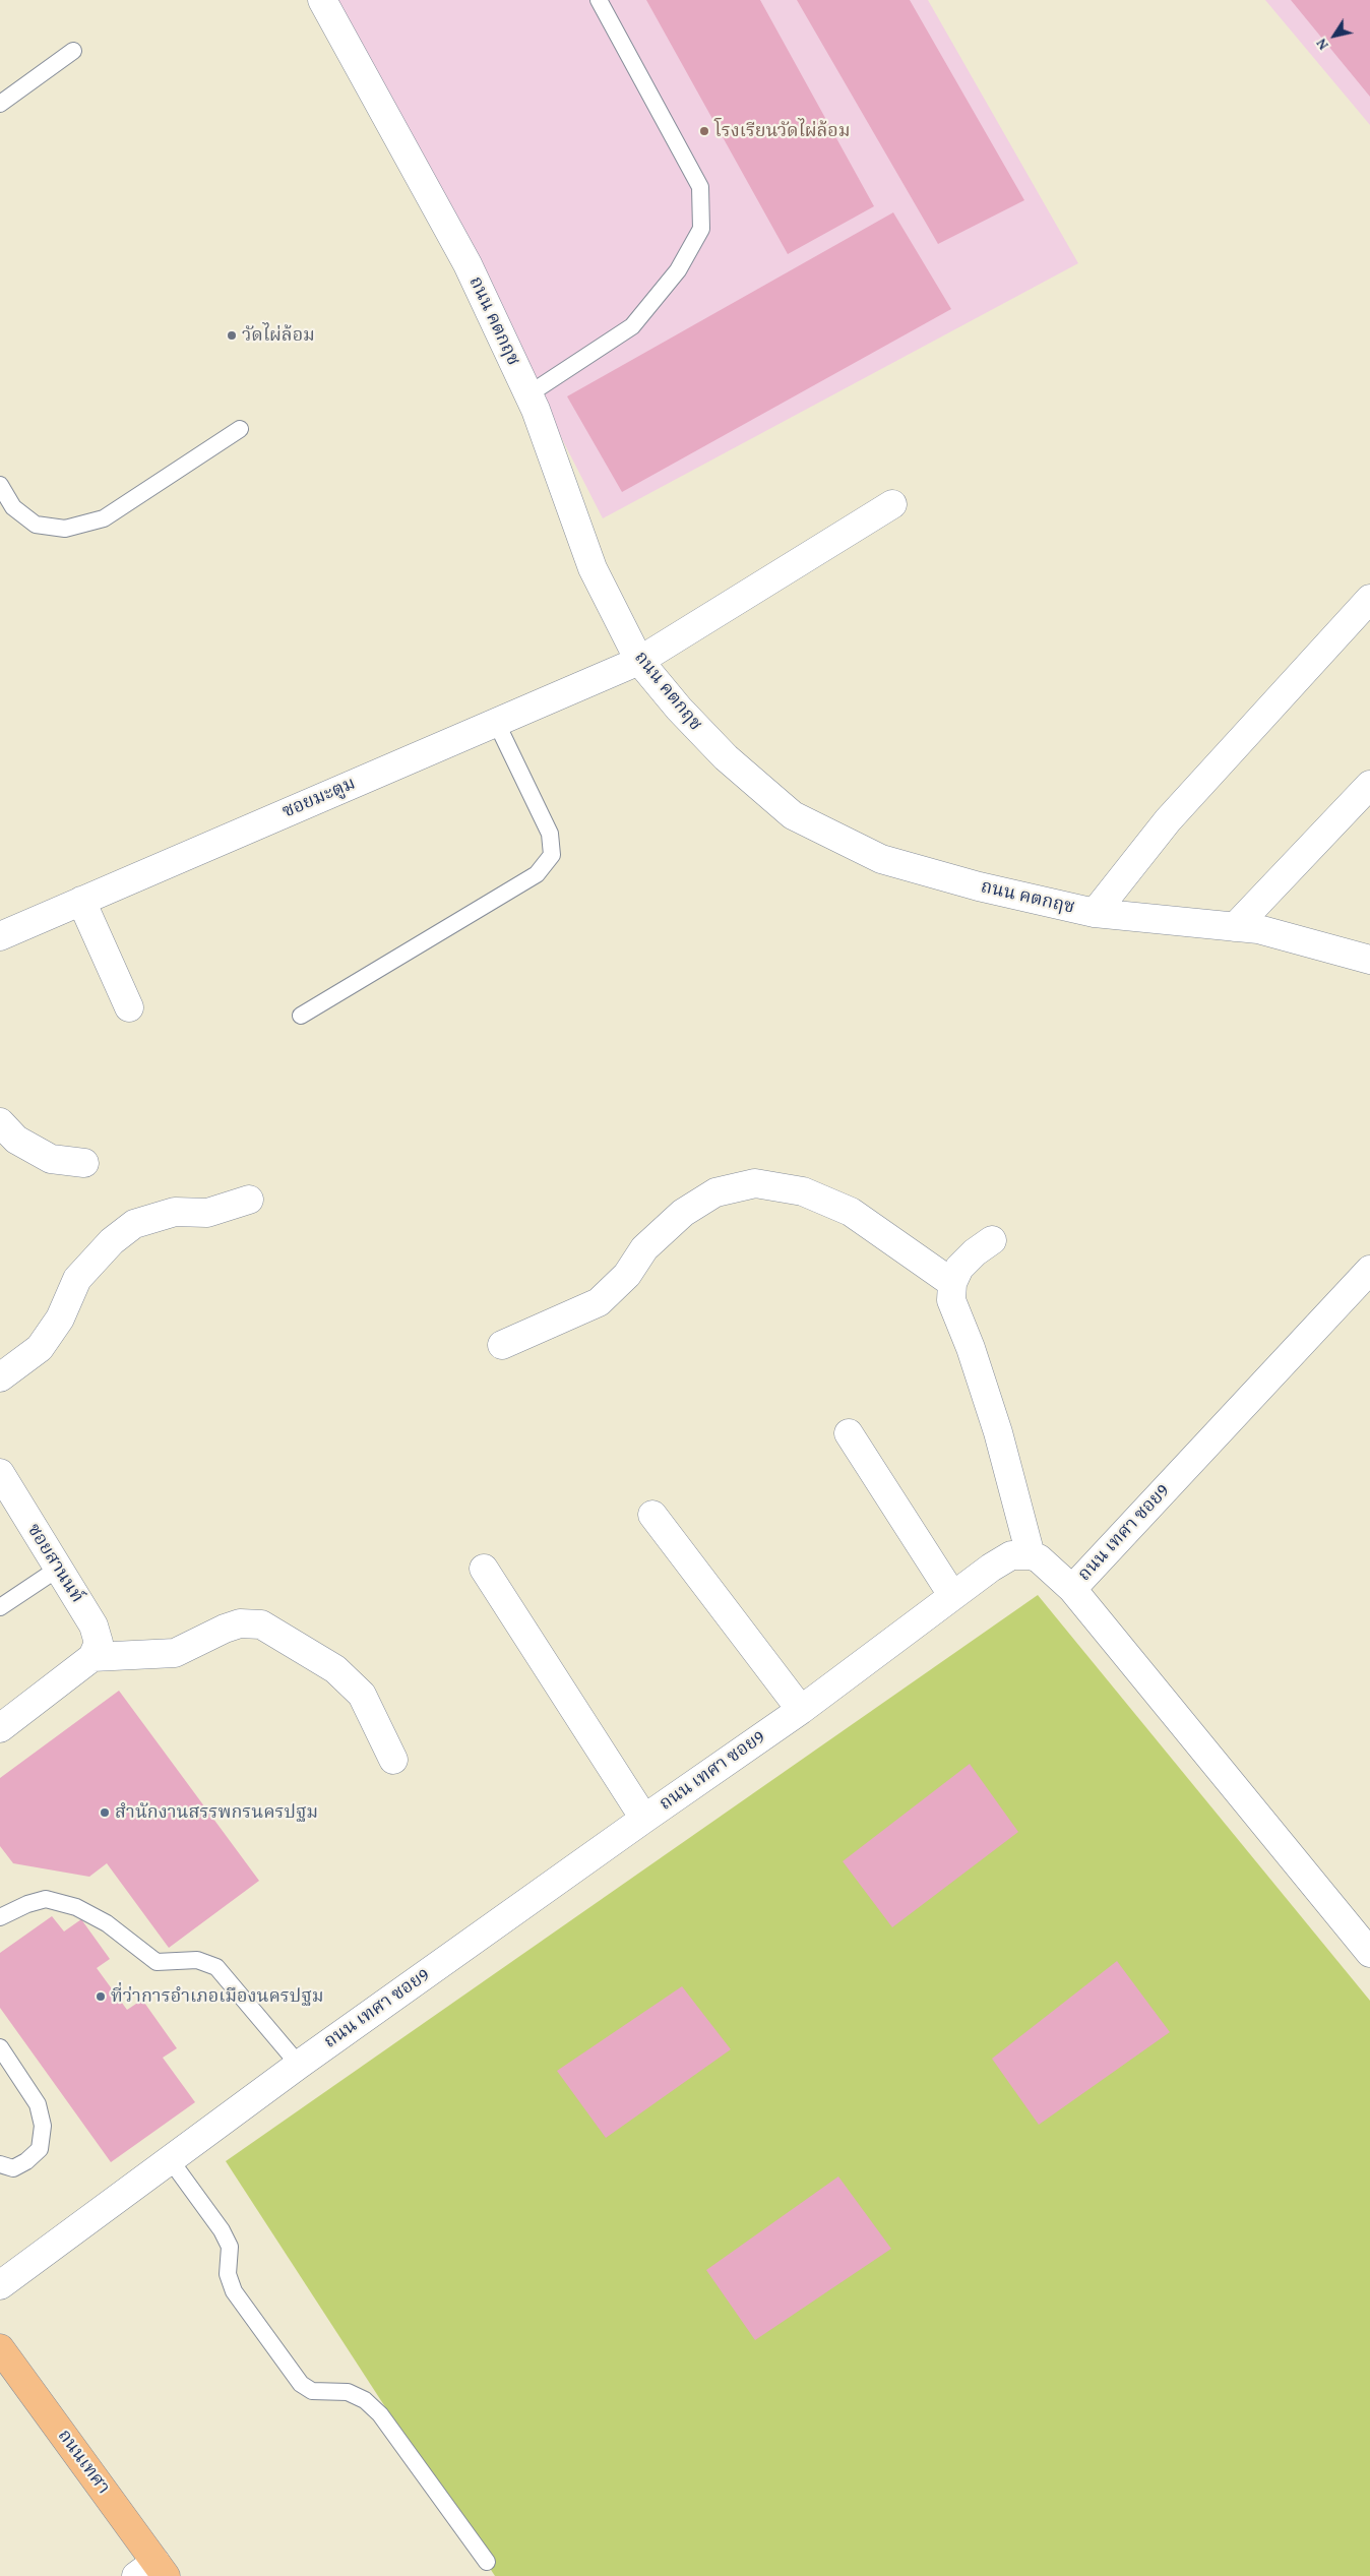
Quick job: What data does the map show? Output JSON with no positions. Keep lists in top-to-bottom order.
{
  "streets": {
    "main road": ["ถนนเทศา"],
    "street": [
      "ถนน คตกฤช",
      "ซอยมะตูม",
      "ถนน เทศา ซอย9",
      "ซอยสานนท์"
    ]
  },
  "crossings": [
    ["ถนน คตกฤช", "ซอยมะตูม"]
  ],
  "places": [
    "โรงเรียนวัดไผ่ล้อม",
    "วัดไผ่ล้อม",
    "สำนักงานสรรพกรนครปฐม",
    "ที่ว่าการอำเภอเมืองนครปฐม"
  ],
  "north": "bottom left"
}
